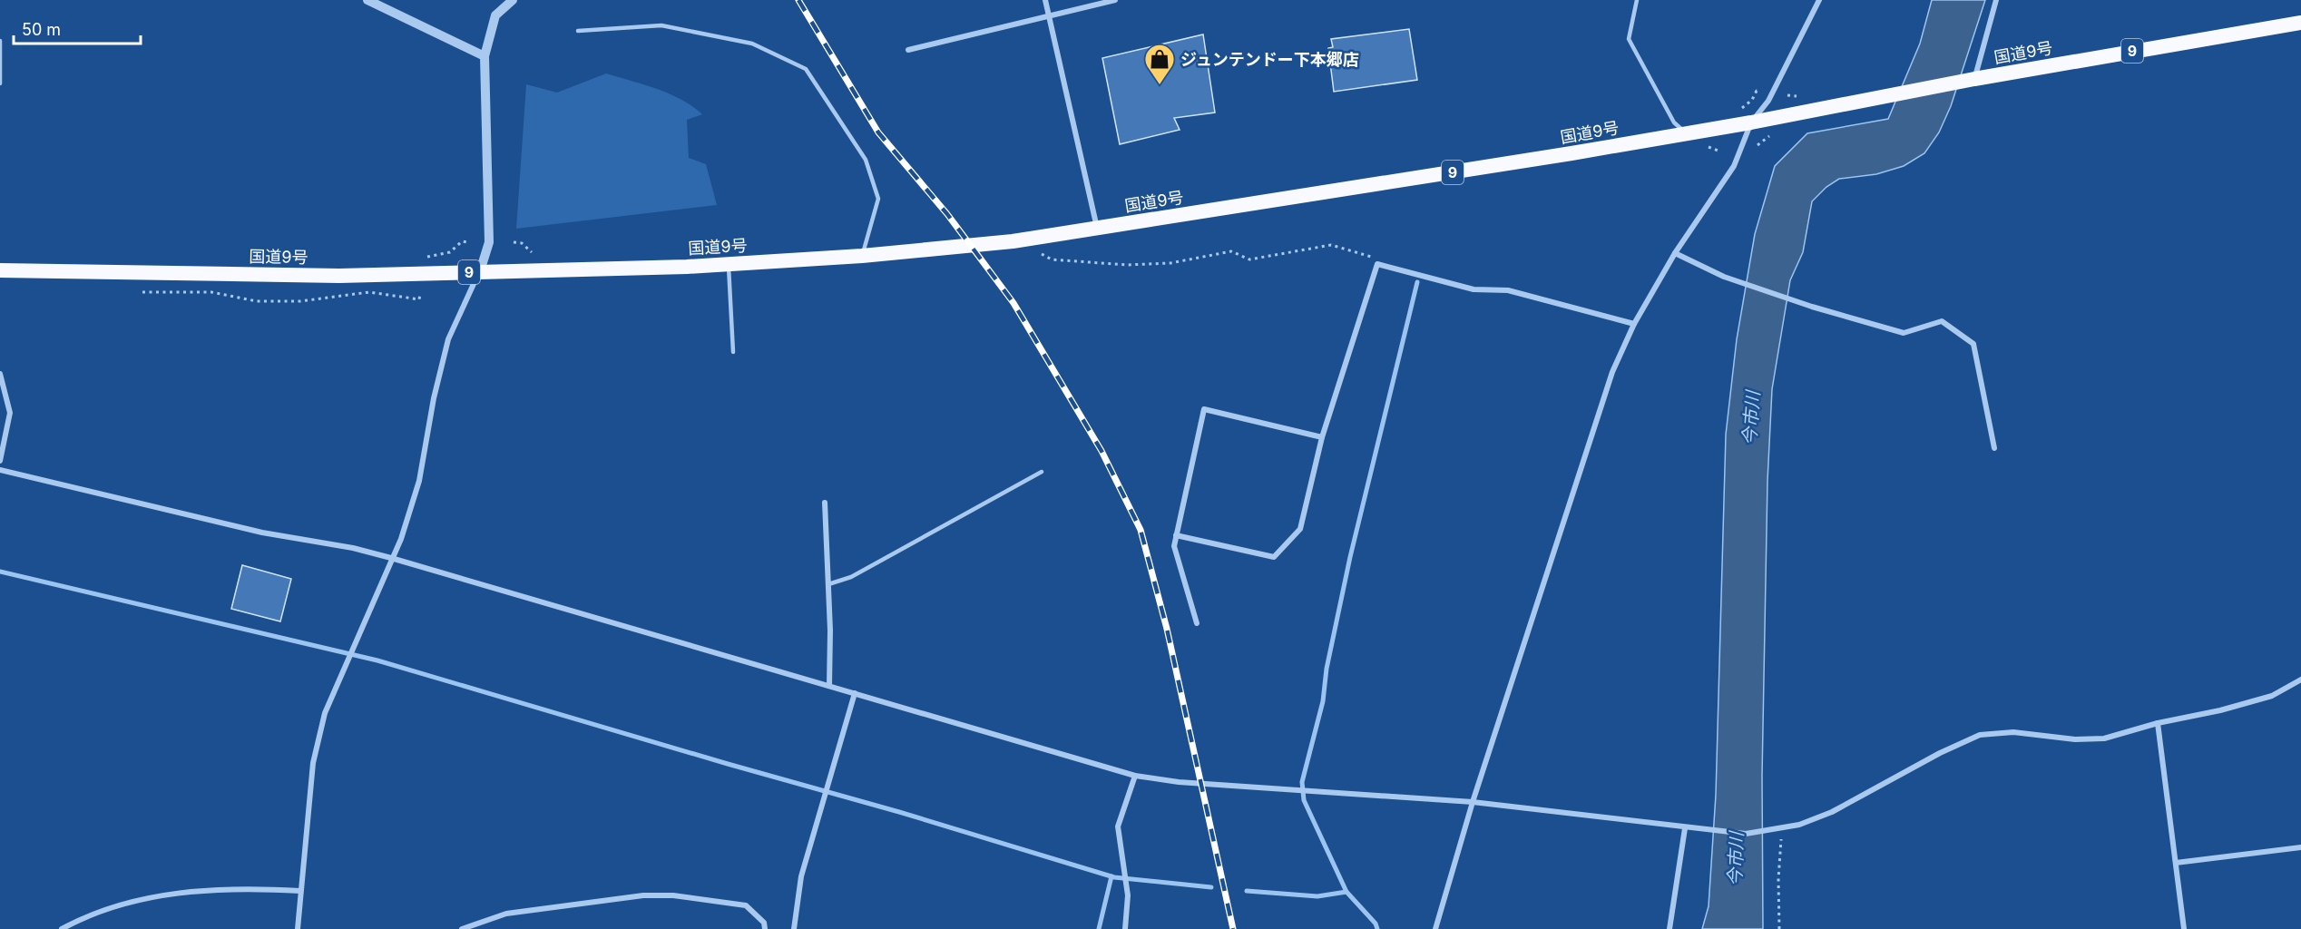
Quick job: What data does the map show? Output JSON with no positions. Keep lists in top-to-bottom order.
{
  "streets": {
    "highway": ["9", "国道9号"]
  },
  "water": ["今市川"],
  "places": {
    "shop": ["ジュンテンドー下本郷店"]
  },
  "scale_bar": "50 m"
}
